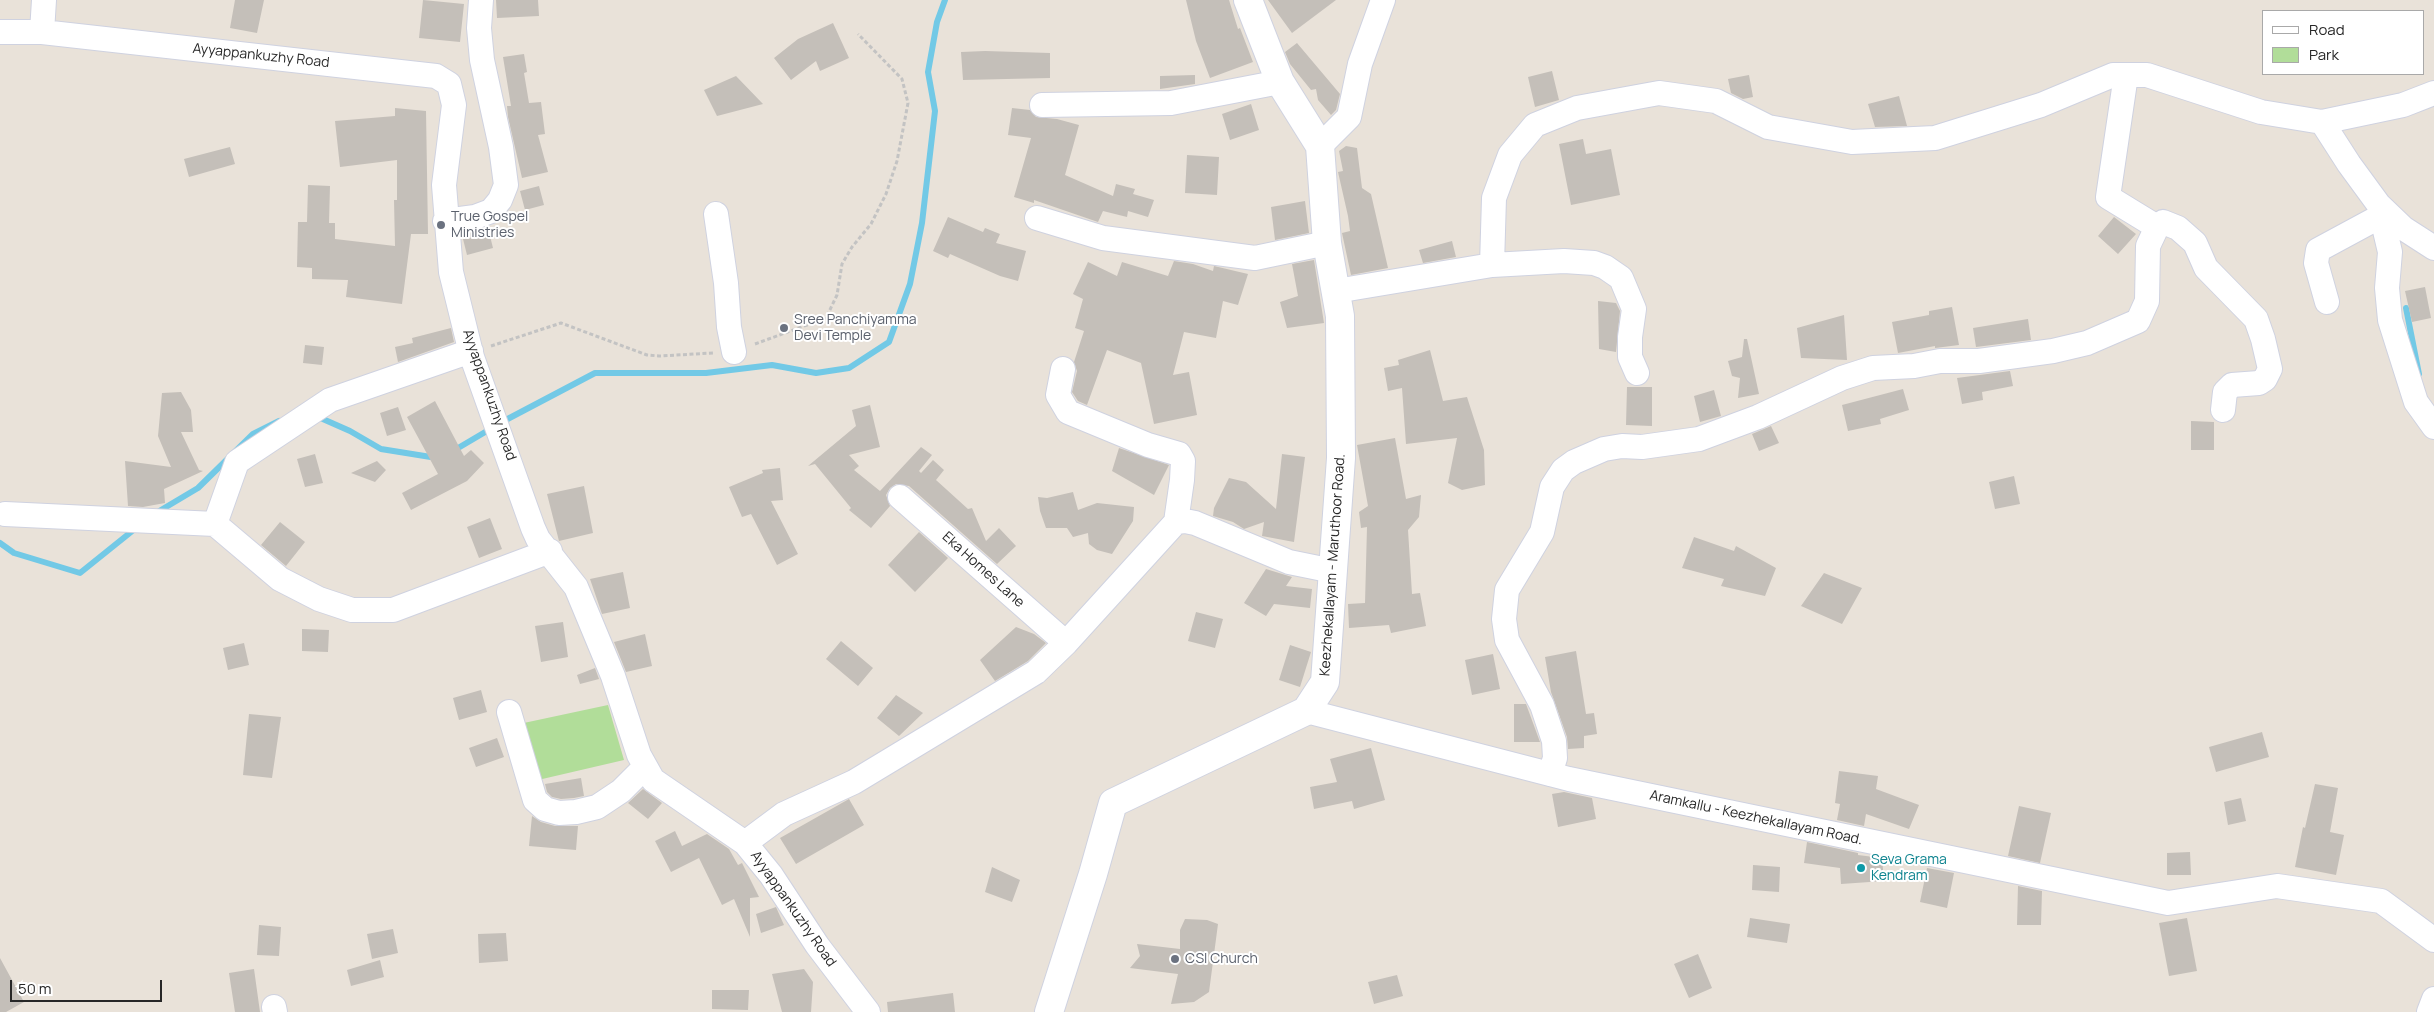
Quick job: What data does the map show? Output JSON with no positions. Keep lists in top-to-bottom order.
{
  "streets": {
    "street": [
      "Ayyappankuzhy Road",
      "Keezhekallayam - Maruthoor Road.",
      "Eka Homes Lane",
      "Aramkallu - Keezhekallayam Road."
    ]
  },
  "crossings": [
    ["Keezhekallayam - Maruthoor Road.", "Aramkallu - Keezhekallayam Road."]
  ],
  "places": [
    "True Gospel Ministries",
    "Sree Panchiyamma Devi Temple",
    "Seva Grama Kendram",
    "CSI Church"
  ],
  "legend": ["Road", "Park"],
  "scale_bar": "50 m"
}
